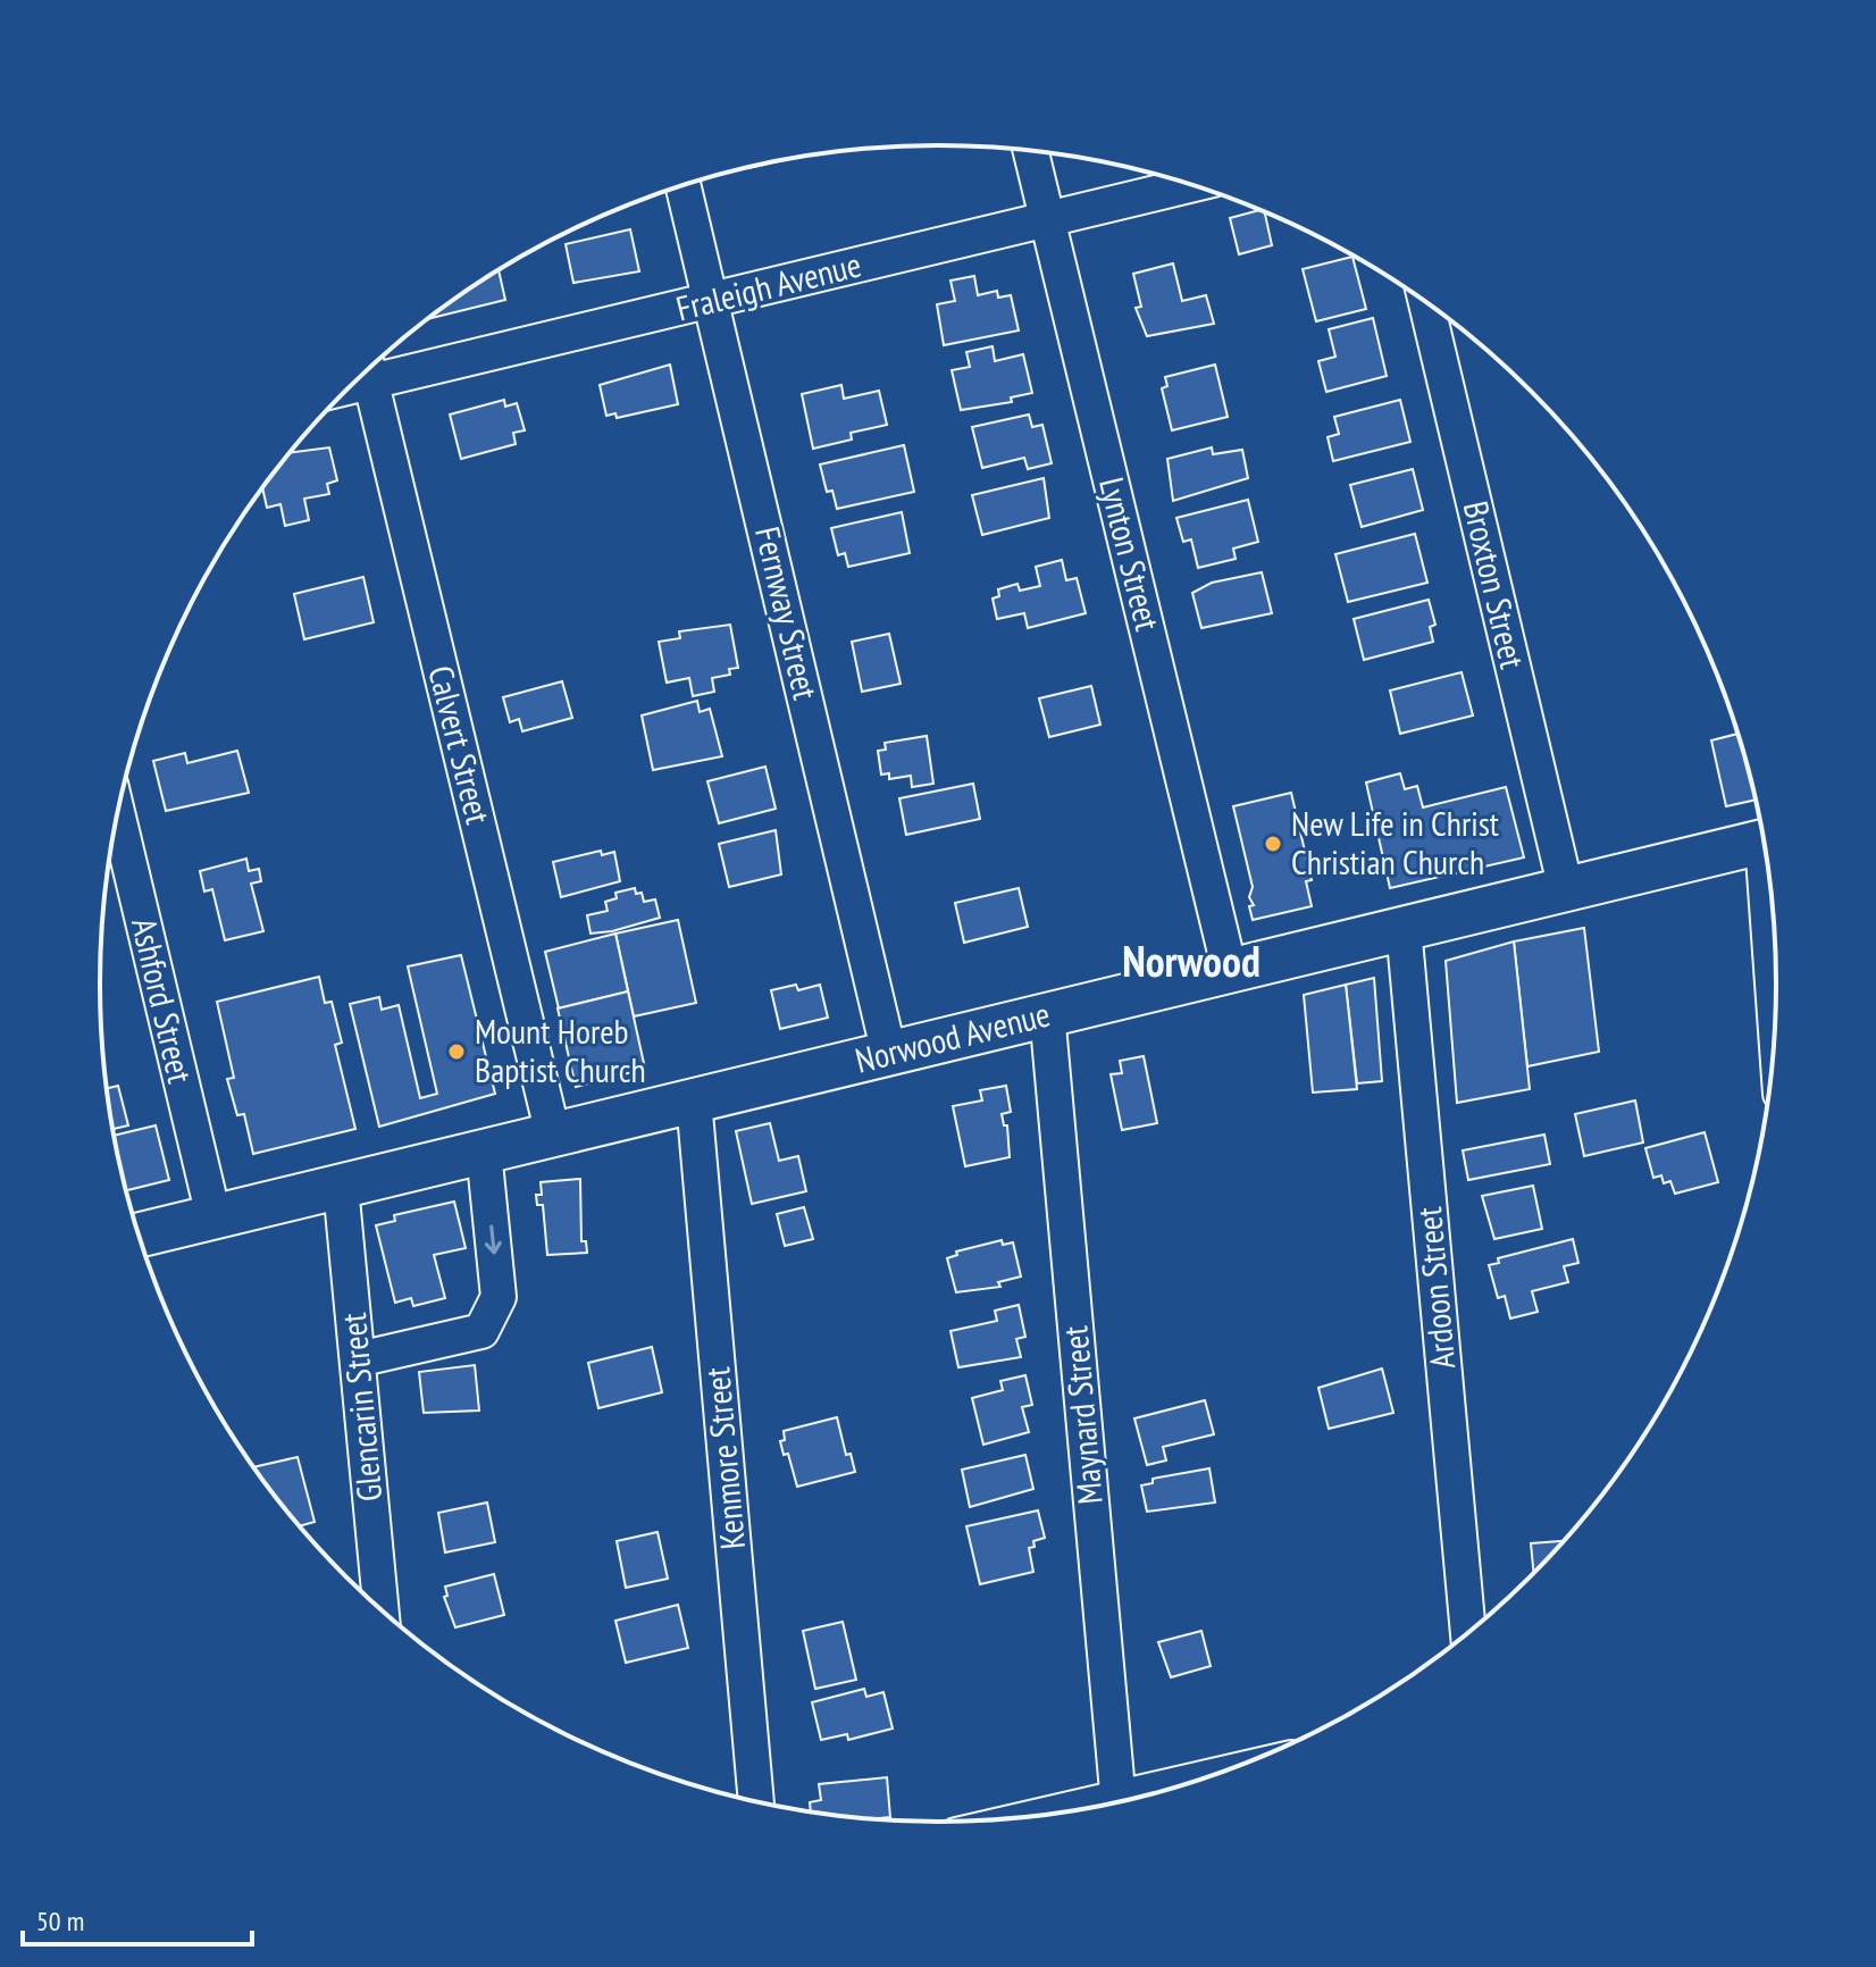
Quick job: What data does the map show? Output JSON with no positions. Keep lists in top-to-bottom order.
{
  "streets": {
    "main road": ["Norwood Avenue"],
    "street": [
      "Fraleigh Avenue",
      "Lynton Street",
      "Broxton Street",
      "Fernway Street",
      "Calvert Street",
      "Ashford Street",
      "Ardoon Street",
      "Glencarin Street",
      "Maynard Street",
      "Kenmore Street"
    ]
  },
  "crossings": [
    ["Fraleigh Avenue", "Lynton Street"],
    ["Fraleigh Avenue", "Fernway Street"],
    ["Lynton Street", "Norwood Avenue"],
    ["Broxton Street", "Norwood Avenue"],
    ["Fernway Street", "Norwood Avenue"],
    ["Calvert Street", "Norwood Avenue"],
    ["Ashford Street", "Norwood Avenue"],
    ["Norwood Avenue", "Ardoon Street"],
    ["Norwood Avenue", "Glencarin Street"],
    ["Norwood Avenue", "Maynard Street"],
    ["Norwood Avenue", "Kenmore Street"]
  ],
  "districts": ["Norwood"],
  "places": ["New Life in Christ Christian Church", "Mount Horeb Baptist Church"],
  "scale_bar": "50 m"
}
